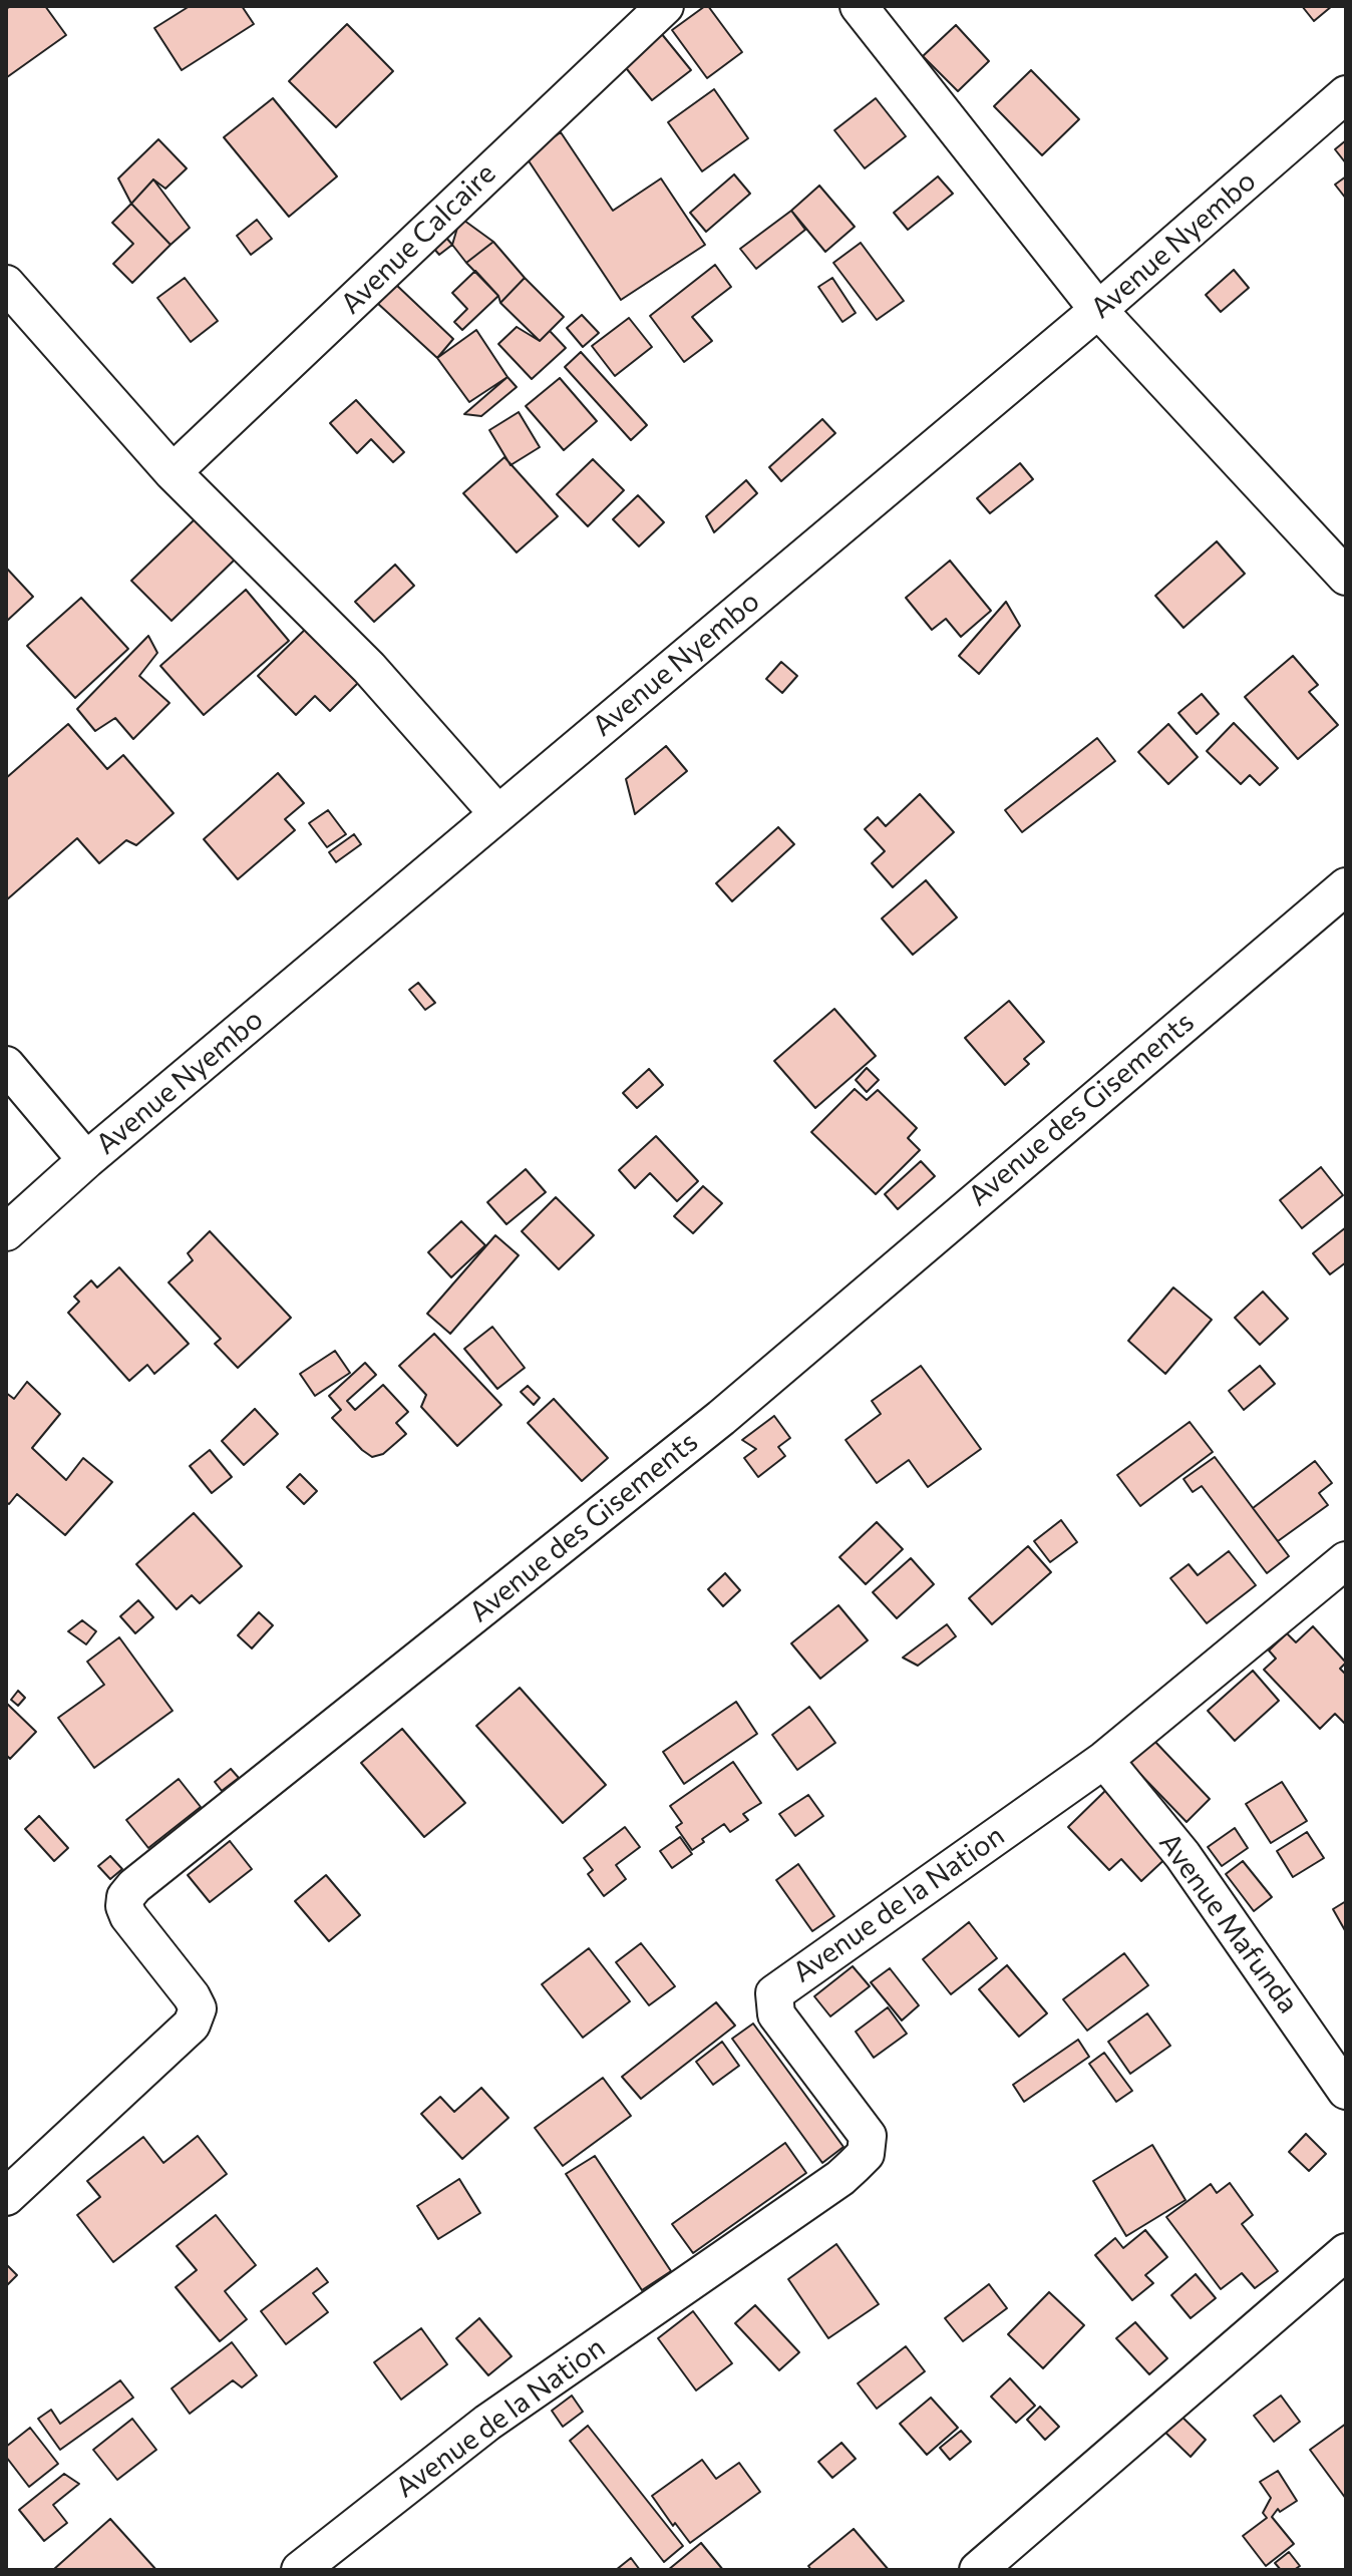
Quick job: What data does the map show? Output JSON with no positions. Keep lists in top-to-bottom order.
{
  "streets": {
    "street": [
      "Avenue Calcaire",
      "Avenue Nyembo",
      "Avenue des Gisements",
      "Avenue de la Nation",
      "Avenue Mafunda"
    ]
  },
  "crossings": [
    ["Avenue de la Nation", "Avenue Mafunda"]
  ]
}
